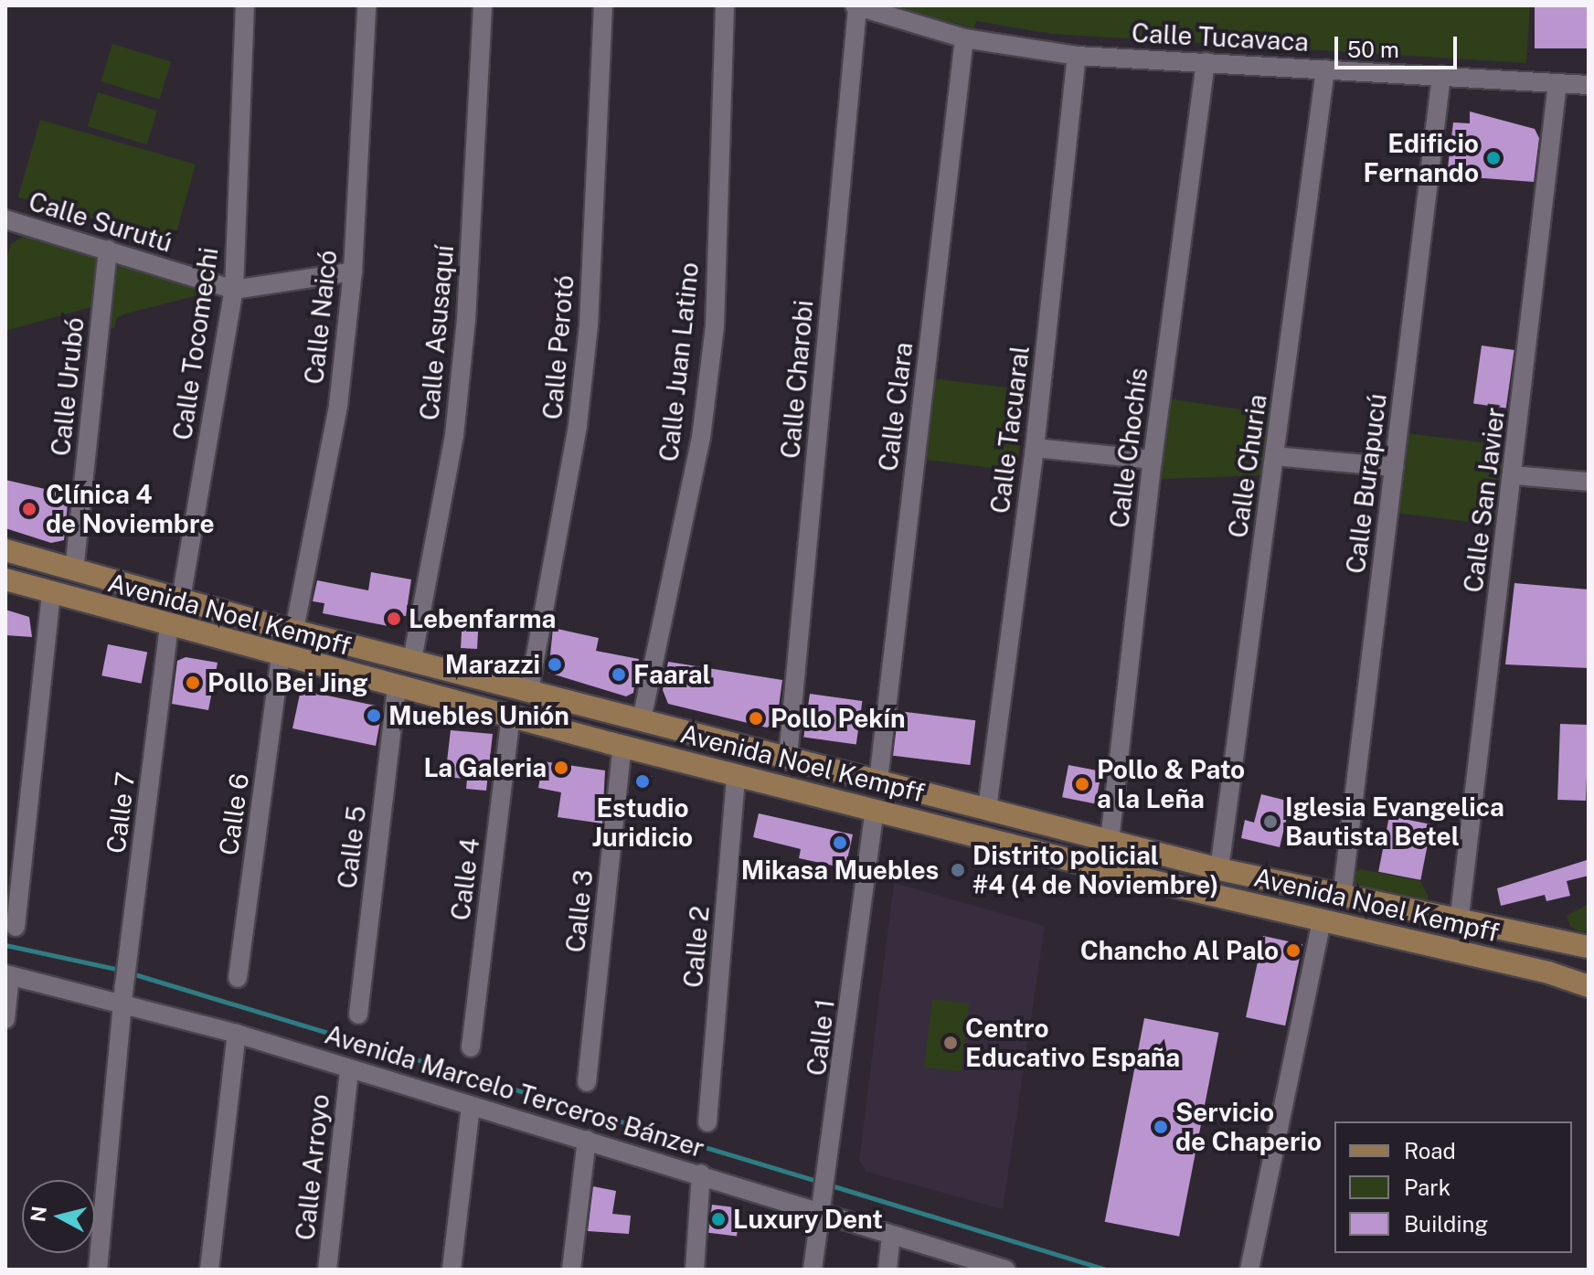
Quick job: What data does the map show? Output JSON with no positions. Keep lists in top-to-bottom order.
{
  "streets": {
    "main road": ["Avenida Noel Kempff"],
    "street": [
      "Calle Tucavaca",
      "Calle Surutú",
      "Calle Naicó",
      "Calle Asusaquí",
      "Calle Tocomechi",
      "Calle Perotó",
      "Calle Juan Latino",
      "Calle Charobi",
      "Calle Urubó",
      "Calle Clara",
      "Calle Tacuaral",
      "Calle Chochís",
      "Calle Churia",
      "Calle Burapucú",
      "Calle San Javier",
      "Calle 7",
      "Calle 6",
      "Calle 5",
      "Calle 4",
      "Calle 3",
      "Calle 2",
      "Calle 1",
      "Avenida Marcelo Terceros Bánzer",
      "Calle Arroyo"
    ]
  },
  "crossings": [
    ["Calle Tucavaca", "Calle Charobi"],
    ["Calle Tucavaca", "Calle Clara"],
    ["Calle Tucavaca", "Calle Tacuaral"],
    ["Calle Tucavaca", "Calle Chochís"],
    ["Calle Tucavaca", "Calle Churia"],
    ["Calle Tucavaca", "Calle Burapucú"],
    ["Calle Tucavaca", "Calle San Javier"],
    ["Calle Surutú", "Calle Naicó"],
    ["Calle Surutú", "Calle Tocomechi"],
    ["Calle Surutú", "Calle Urubó"],
    ["Calle Naicó", "Avenida Noel Kempff"],
    ["Calle Asusaquí", "Avenida Noel Kempff"],
    ["Calle Tocomechi", "Avenida Noel Kempff"],
    ["Calle Perotó", "Avenida Noel Kempff"],
    ["Calle Juan Latino", "Avenida Noel Kempff"],
    ["Calle Charobi", "Avenida Noel Kempff"],
    ["Calle Urubó", "Avenida Noel Kempff"],
    ["Calle Clara", "Avenida Noel Kempff"],
    ["Calle Tacuaral", "Avenida Noel Kempff"],
    ["Calle Chochís", "Avenida Noel Kempff"],
    ["Calle Churia", "Avenida Noel Kempff"],
    ["Calle Burapucú", "Avenida Noel Kempff"],
    ["Calle San Javier", "Avenida Noel Kempff"],
    ["Avenida Noel Kempff", "Calle 7"],
    ["Avenida Noel Kempff", "Calle 6"],
    ["Avenida Noel Kempff", "Calle 5"],
    ["Avenida Noel Kempff", "Calle 4"],
    ["Avenida Noel Kempff", "Calle 3"],
    ["Avenida Noel Kempff", "Calle 2"],
    ["Avenida Noel Kempff", "Calle 1"],
    ["Calle 7", "Avenida Marcelo Terceros Bánzer"],
    ["Calle 1", "Avenida Marcelo Terceros Bánzer"],
    ["Avenida Marcelo Terceros Bánzer", "Calle Arroyo"]
  ],
  "places": [
    "Edificio Fernando",
    "Clínica 4 de Noviembre",
    "Lebenfarma",
    "Marazzi",
    "Faaral",
    "Pollo Bei Jing",
    "Muebles Unión",
    "Pollo Pekín",
    "La Galeria",
    "Estudio Juridicio",
    "Pollo & Pato a la Leña",
    "Iglesia Evangelica Bautista Betel",
    "Mikasa Muebles",
    "Distrito policial #4 (4 de Noviembre)",
    "Chancho Al Palo",
    "Centro Educativo España",
    "Servicio de Chaperio",
    "Luxury Dent"
  ],
  "legend": ["Road", "Park", "Building"],
  "scale_bar": "50 m",
  "north": "left"
}
